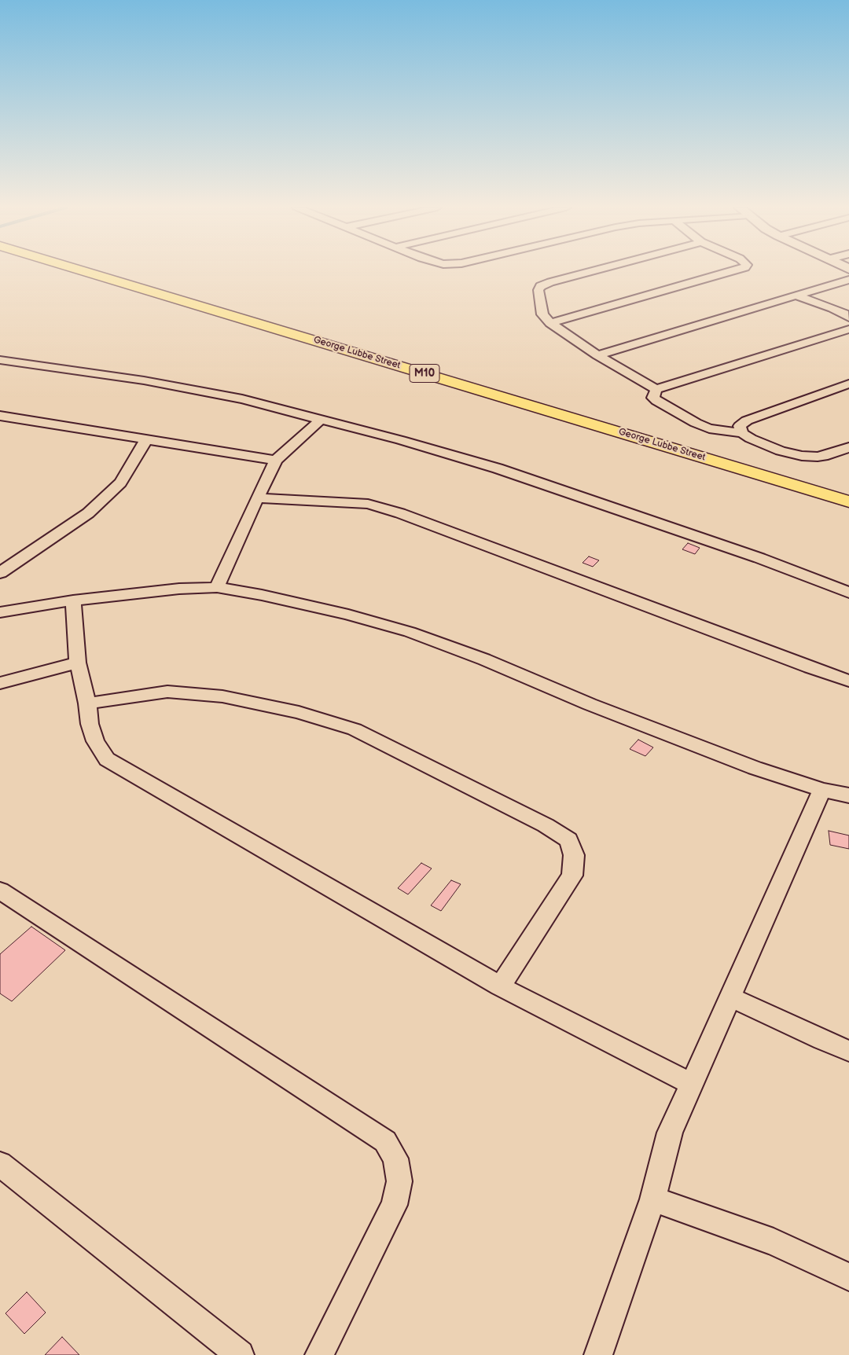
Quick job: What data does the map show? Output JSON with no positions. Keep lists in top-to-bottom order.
{
  "streets": {
    "main road": ["George Lubbe Street", "M10"]
  }
}
